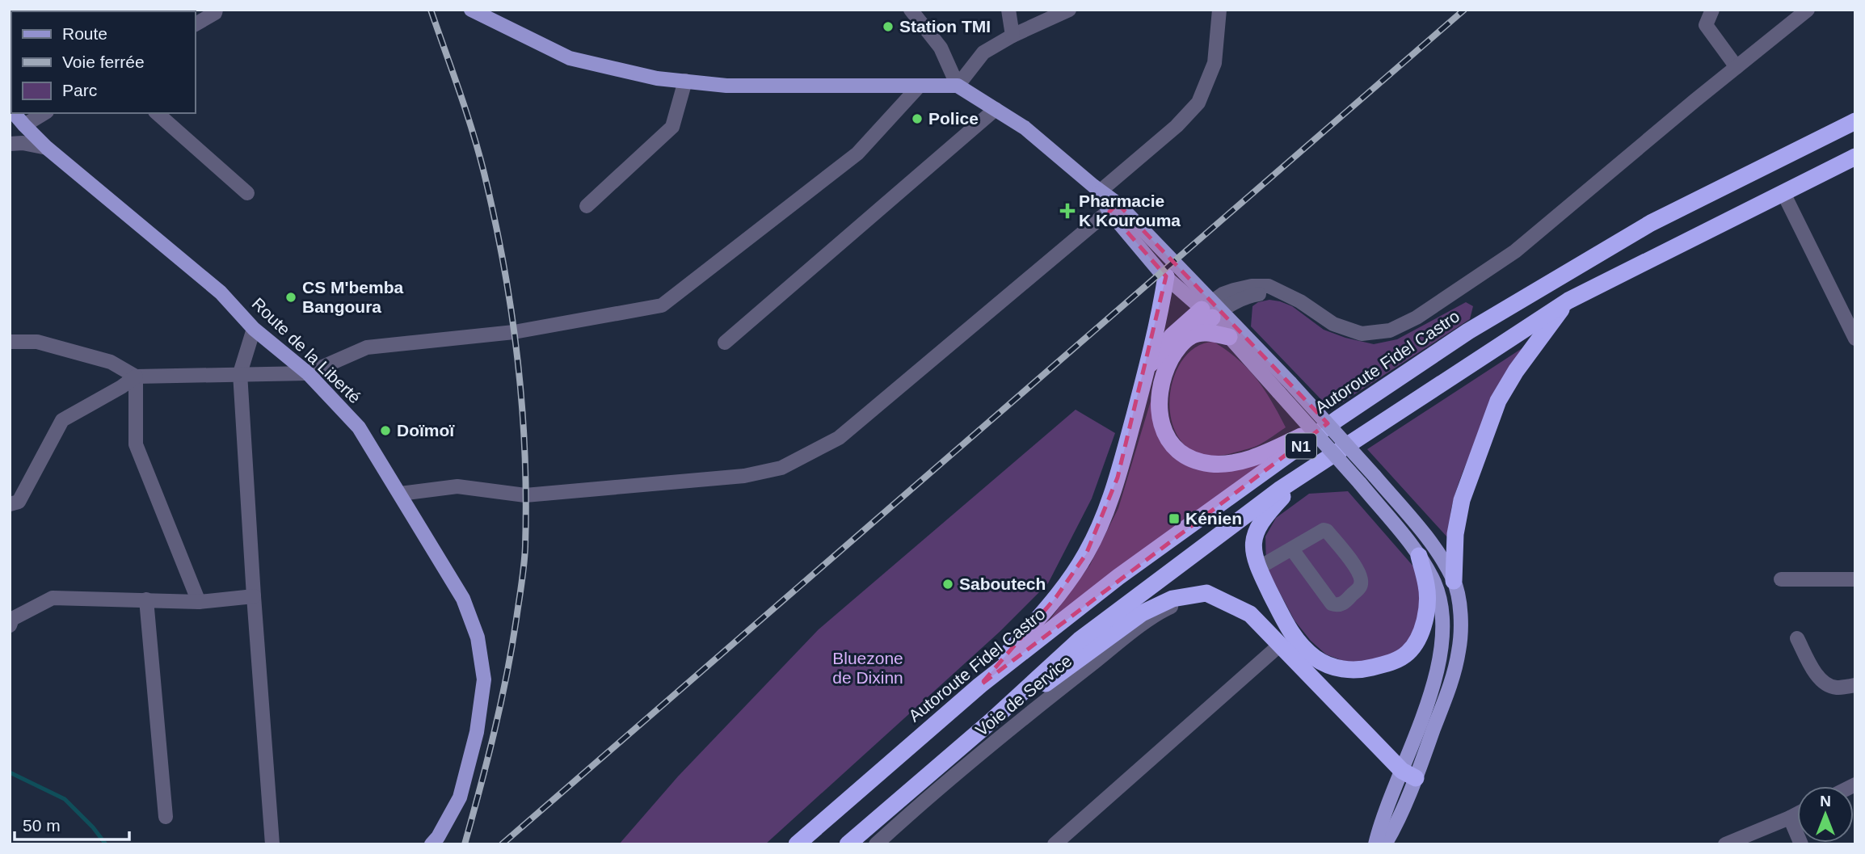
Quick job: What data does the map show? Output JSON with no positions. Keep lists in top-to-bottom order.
{
  "streets": {
    "highway": ["Autoroute Fidel Castro", "N1"],
    "main road": ["Route de la Liberté"],
    "street": ["Voie de Service"]
  },
  "parks": ["Bluezone de Dixinn"],
  "places": {
    "other": [
      "Station TMI",
      "Police",
      "CS M'bemba Bangoura",
      "Doïmoï",
      "Saboutech"
    ],
    "health": ["Pharmacie K Kourouma"],
    "transit": ["Kénien"]
  },
  "legend": ["Route", "Voie ferrée", "Parc"],
  "scale_bar": "50 m",
  "north": "top"
}
